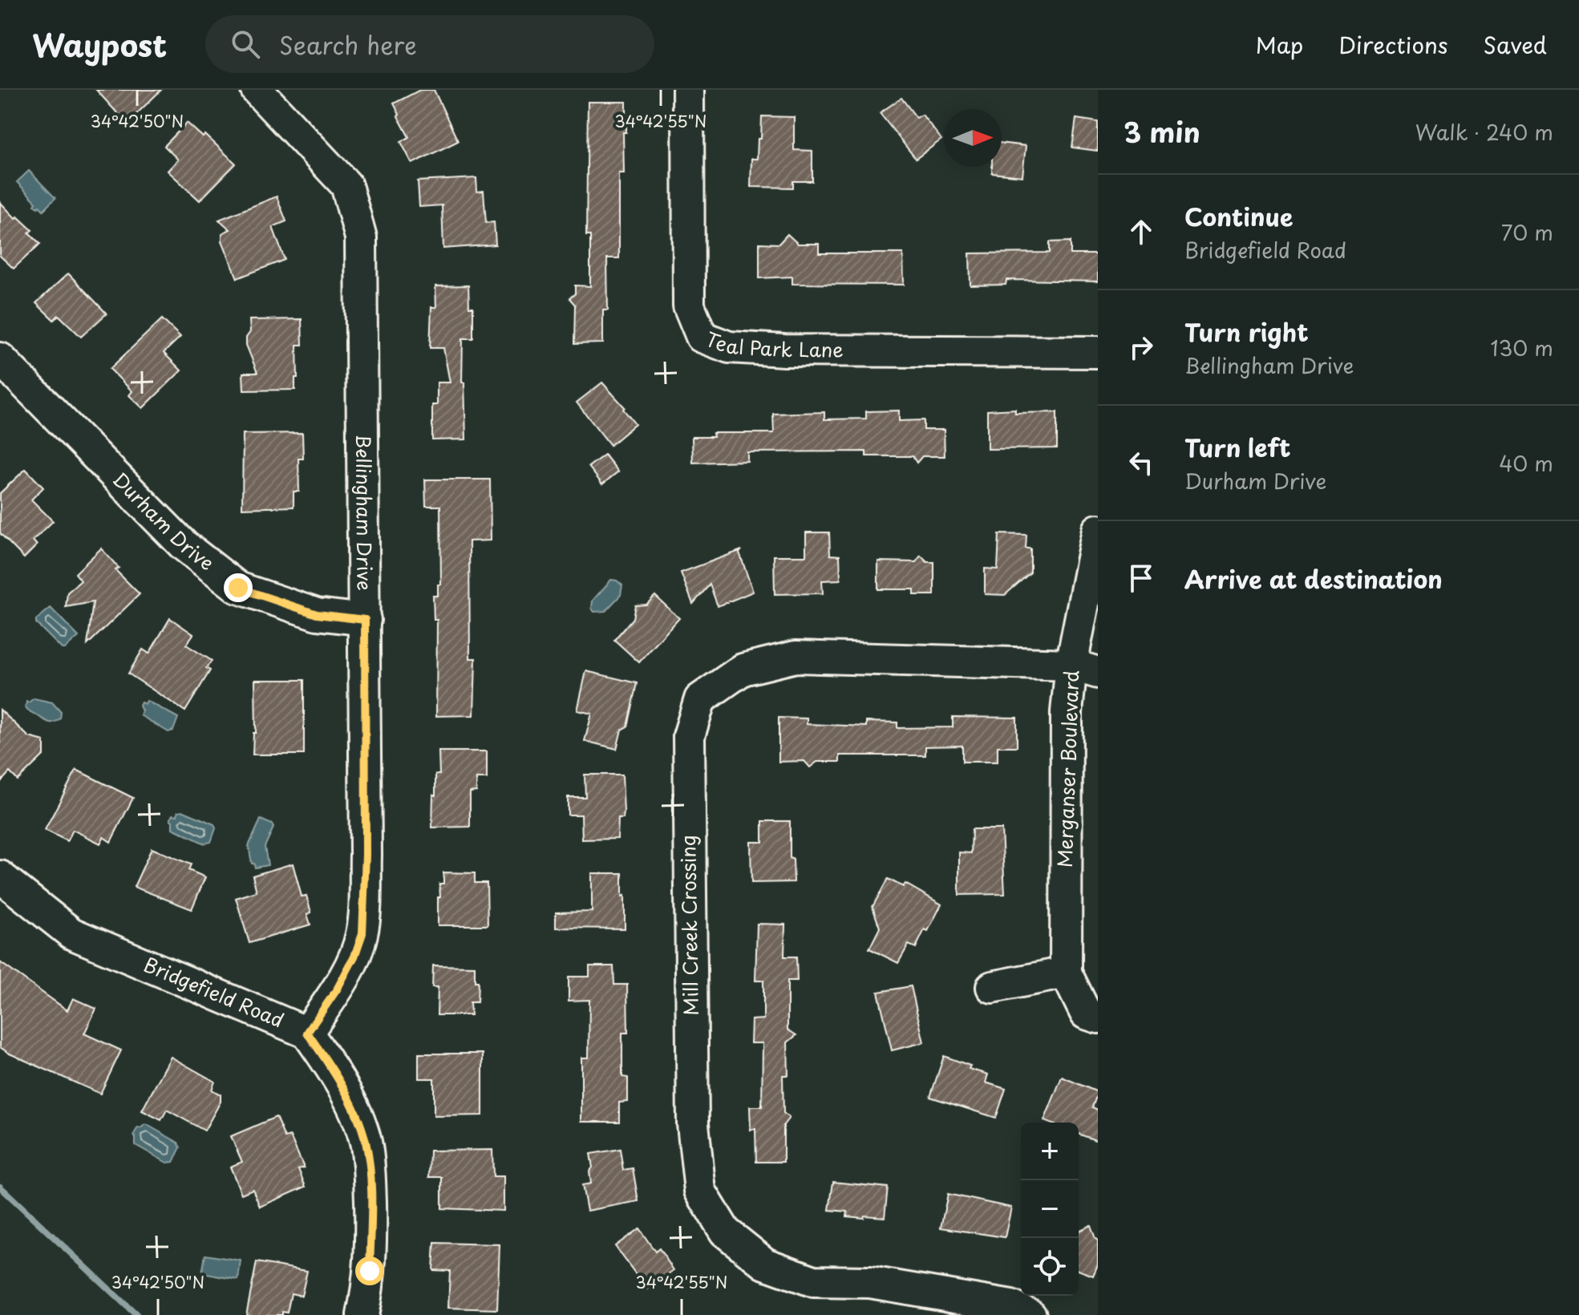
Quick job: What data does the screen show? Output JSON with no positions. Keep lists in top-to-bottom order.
{
  "streets": {
    "street": [
      "Teal Park Lane",
      "Bellingham Drive",
      "Durham Drive",
      "Merganser Boulevard",
      "Mill Creek Crossing",
      "Bridgefield Road"
    ]
  },
  "crossings": [
    ["Bellingham Drive", "Durham Drive"],
    ["Bellingham Drive", "Bridgefield Road"],
    ["Merganser Boulevard", "Mill Creek Crossing"]
  ],
  "north": "right",
  "page": {
    "header": "Waypost",
    "search": "Search here",
    "nav": ["Map", "Directions", "Saved"],
    "heading": ["3 min", "Walk · 240 m"],
    "list": [
      ["Continue", "Bridgefield Road", "70 m"],
      ["Turn right", "Bellingham Drive", "130 m"],
      ["Turn left", "Durham Drive", "40 m"],
      "Arrive at destination"
    ],
    "map_buttons": ["+", "−"]
  },
  "coordinates": ["34°42'50\"N", "34°42'55\"N"]
}
